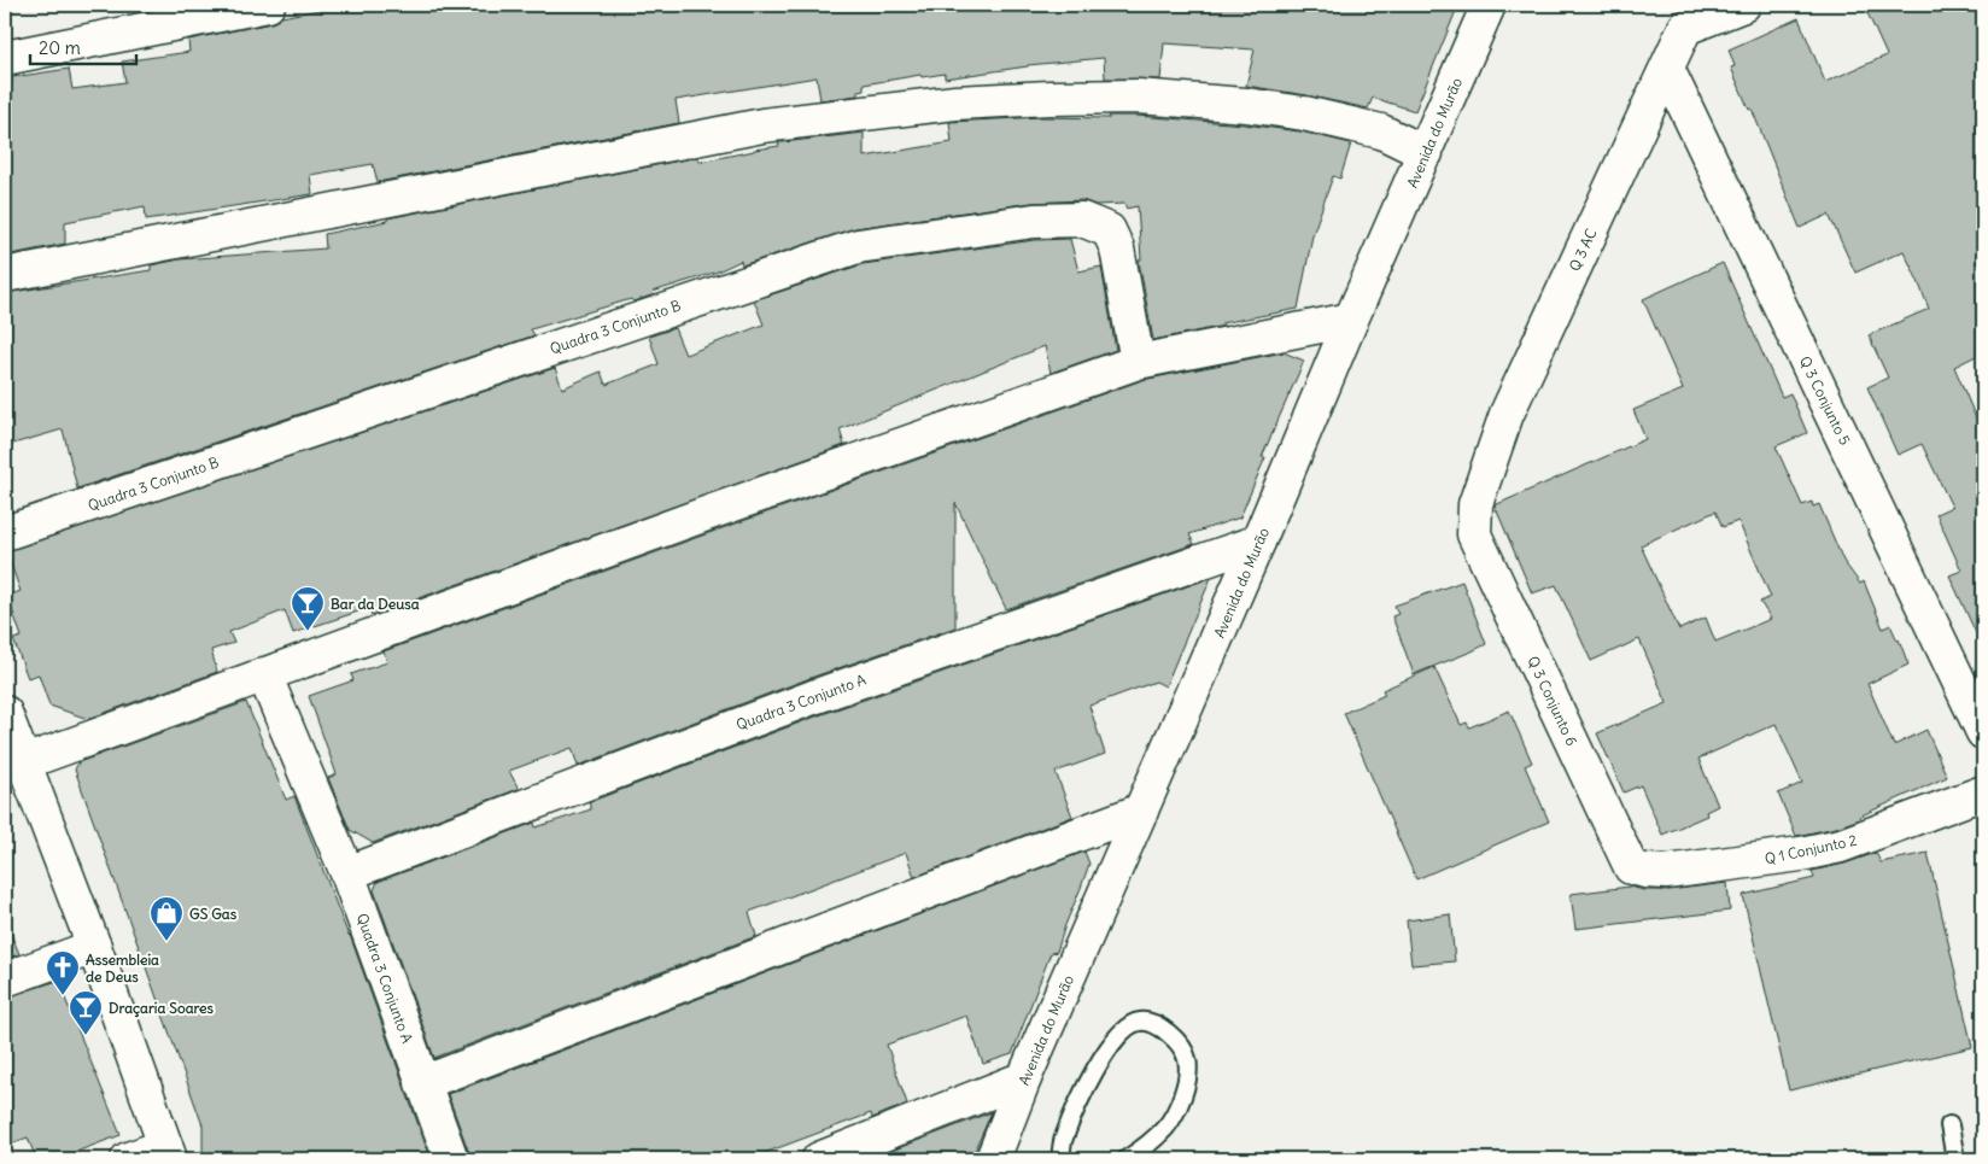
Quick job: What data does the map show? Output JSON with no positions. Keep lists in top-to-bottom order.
{
  "streets": {
    "street": [
      "Avenida do Murão",
      "Q 3 AC",
      "Quadra 3 Conjunto B",
      "Q 3 Conjunto 5",
      "Q 3 Conjunto 6",
      "Quadra 3 Conjunto A",
      "Q 1 Conjunto 2"
    ]
  },
  "crossings": [
    ["Avenida do Murão", "Quadra 3 Conjunto A"],
    ["Q 3 AC", "Q 3 Conjunto 5"],
    ["Q 3 AC", "Q 3 Conjunto 6"],
    ["Q 3 Conjunto 6", "Q 1 Conjunto 2"]
  ],
  "places": {
    "bar": ["Bar da Deusa", "Draçaria Soares"],
    "shop": ["GS Gas"],
    "church": ["Assembleia de Deus"]
  },
  "scale_bar": "20 m"
}
